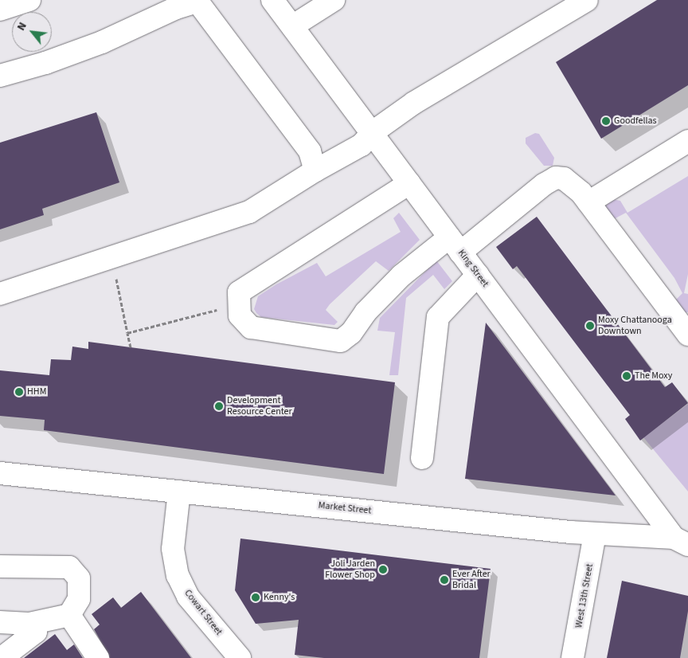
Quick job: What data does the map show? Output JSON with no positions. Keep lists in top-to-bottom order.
{
  "streets": {
    "street": [
      "King Street",
      "Market Street",
      "West 13th Street",
      "Cowart Street"
    ]
  },
  "crossings": [
    ["King Street", "Market Street"],
    ["Market Street", "West 13th Street"],
    ["Market Street", "Cowart Street"]
  ],
  "places": [
    "Goodfellas",
    "Moxy Chattanooga Downtown",
    "The Moxy",
    "HHM",
    "Development Resource Center",
    "Joli Jarden Flower Shop",
    "Ever After Bridal",
    "Kenny's"
  ],
  "north": "top left"
}
